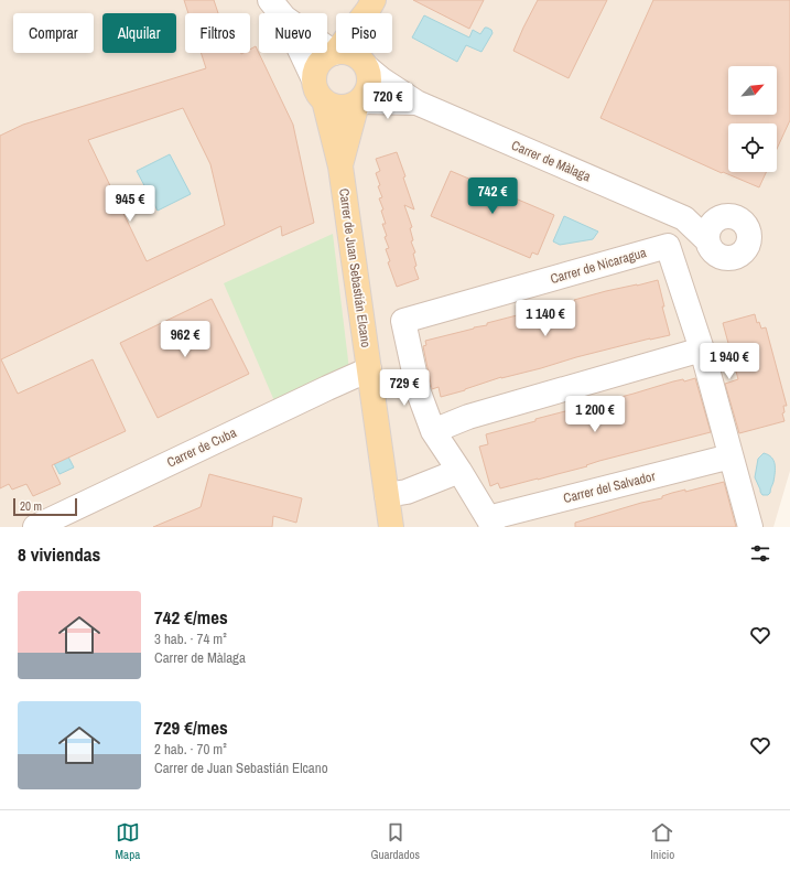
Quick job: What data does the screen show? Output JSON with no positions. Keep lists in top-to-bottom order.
{
  "streets": {
    "main road": ["Carrer de Juan Sebastián Elcano"],
    "street": [
      "Carrer de Màlaga",
      "Carrer de Nicaragua",
      "Carrer de Cuba",
      "Carrer del Salvador"
    ]
  },
  "crossings": [
    ["Carrer de Màlaga", "Carrer de Juan Sebastián Elcano"],
    ["Carrer de Juan Sebastián Elcano", "Carrer de Cuba"]
  ],
  "scale_bar": "20 m",
  "north": "top right",
  "page": {
    "chip": [
      "Comprar",
      "Alquilar",
      "Filtros",
      "Nuevo",
      "Piso"
    ],
    "price": [
      "720 €",
      "742 €",
      "945 €",
      "1 140 €",
      "962 €",
      "1 940 €",
      "729 €",
      "1 200 €"
    ],
    "scale": "20 m",
    "heading": "8 viviendas",
    "list": [
      {
        "name": "742 €/mes",
        "note": "3 hab. · 74 m² · Carrer de Màlaga"
      },
      {
        "name": "729 €/mes",
        "note": "2 hab. · 70 m² · Carrer de Juan Sebastián Elcano"
      }
    ],
    "tabs": ["Mapa", "Guardados", "Inicio"]
  }
}
